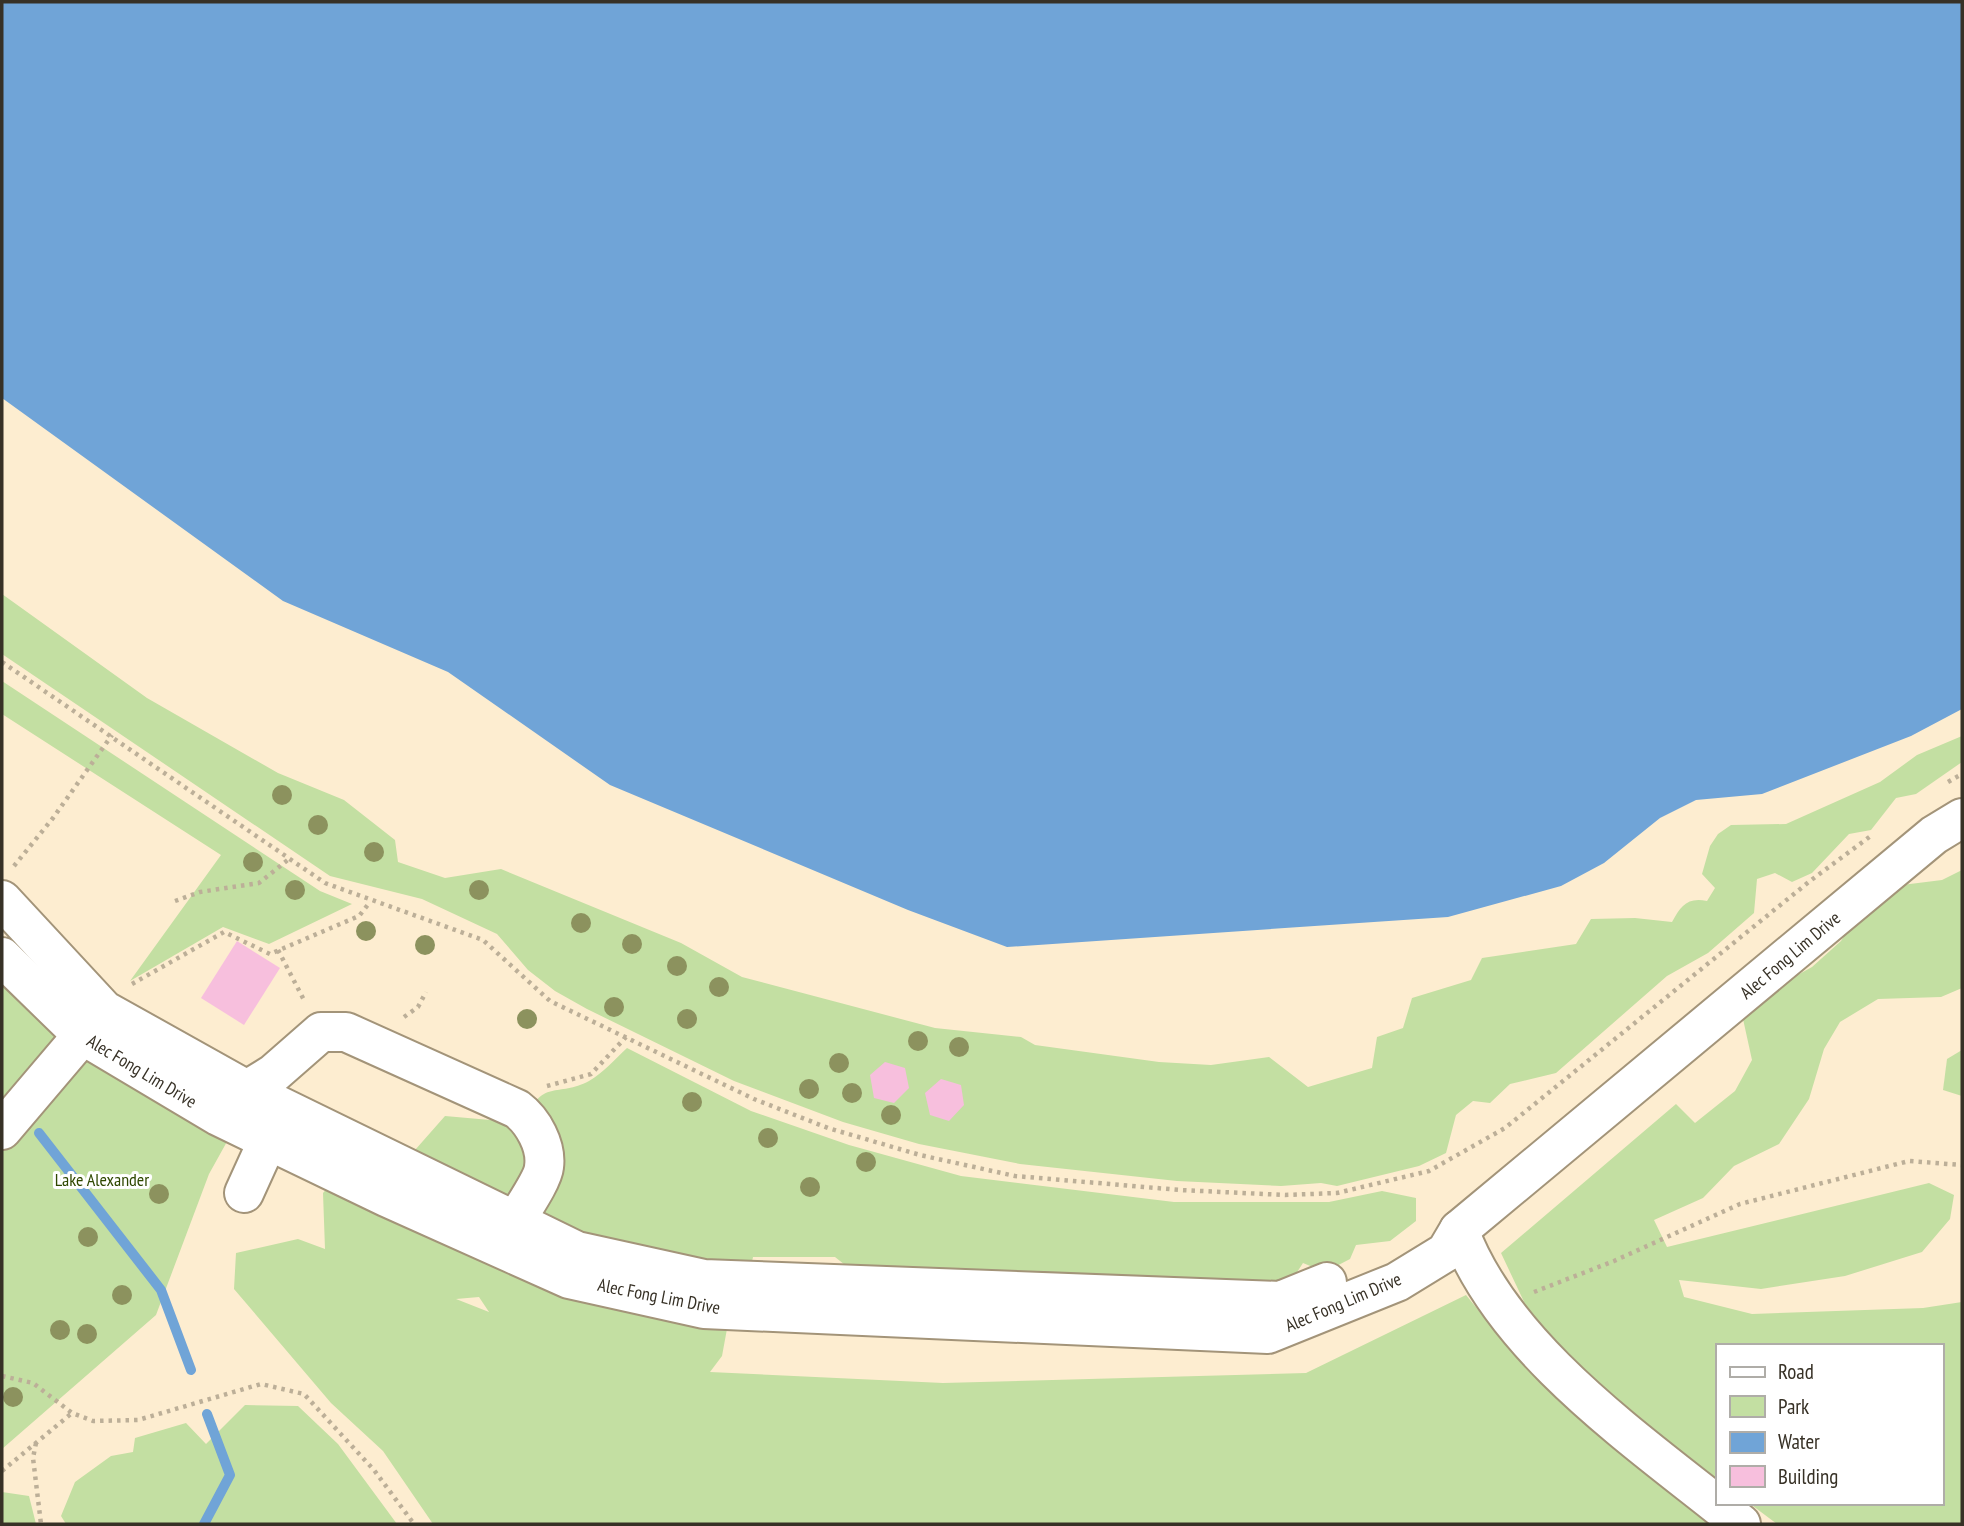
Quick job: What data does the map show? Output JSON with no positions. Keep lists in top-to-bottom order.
{
  "streets": {
    "street": ["Alec Fong Lim Drive"]
  },
  "parks": ["Lake Alexander"],
  "legend": [
    "Road",
    "Park",
    "Water",
    "Building"
  ]
}
